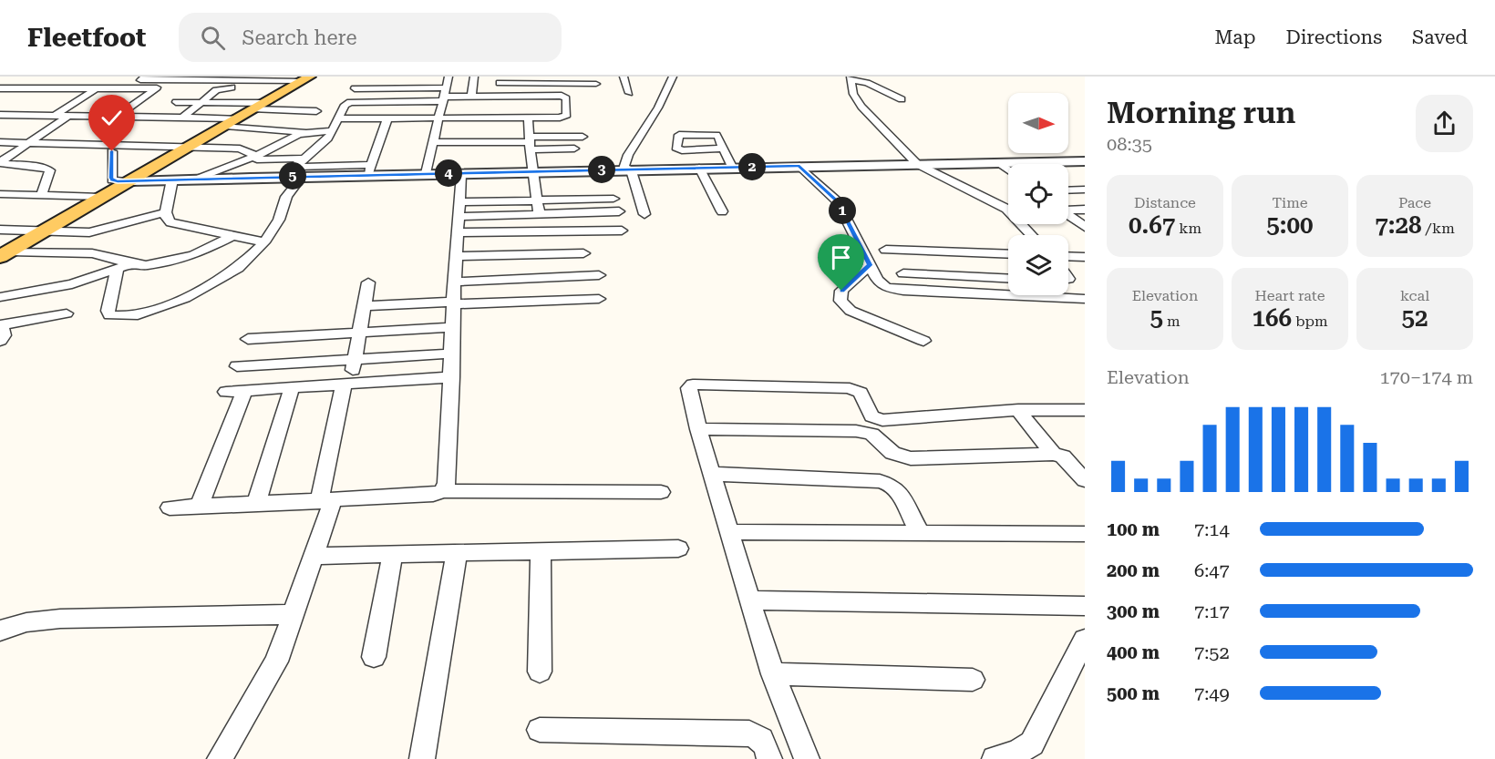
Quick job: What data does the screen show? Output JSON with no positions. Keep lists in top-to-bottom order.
{
  "north": "right",
  "page": {
    "header": "Fleetfoot",
    "search": "Search here",
    "nav": ["Map", "Directions", "Saved"],
    "heading": ["Morning run", "08:35"],
    "pins": [
      "2",
      "3",
      "4",
      "5",
      "1"
    ],
    "stats": [
      ["Distance", "0.67 km"],
      ["Time", "5:00"],
      ["Pace", "7:28 /km"],
      ["Elevation", "5 m"],
      ["Heart rate", "166 bpm"],
      ["kcal", "52"]
    ],
    "chart": ["Elevation", "170–174 m"],
    "list": [
      {
        "name": "100 m",
        "note": "7:14"
      },
      {
        "name": "200 m",
        "note": "6:47"
      },
      {
        "name": "300 m",
        "note": "7:17"
      },
      {
        "name": "400 m",
        "note": "7:52"
      },
      {
        "name": "500 m",
        "note": "7:49"
      }
    ]
  }
}
